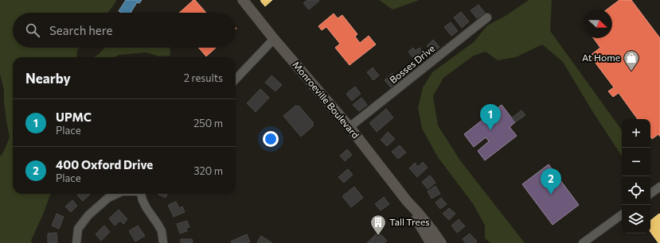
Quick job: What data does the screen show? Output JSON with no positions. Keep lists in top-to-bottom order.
{
  "streets": {
    "main road": ["Monroeville Boulevard"],
    "street": ["Bosses Drive"]
  },
  "crossings": [
    ["Bosses Drive", "Monroeville Boulevard"]
  ],
  "places": {
    "shop": ["At Home"],
    "building": ["Tall Trees"]
  },
  "north": "right",
  "page": {
    "search": "Search here",
    "heading": ["Nearby", "2 results"],
    "list": [
      {
        "mark": "1",
        "name": "UPMC",
        "note": "Place",
        "value": "250 m"
      },
      {
        "mark": "2",
        "name": "400 Oxford Drive",
        "note": "Place",
        "value": "320 m"
      }
    ],
    "pins": ["1", "2"],
    "map_buttons": ["+", "−"]
  }
}
